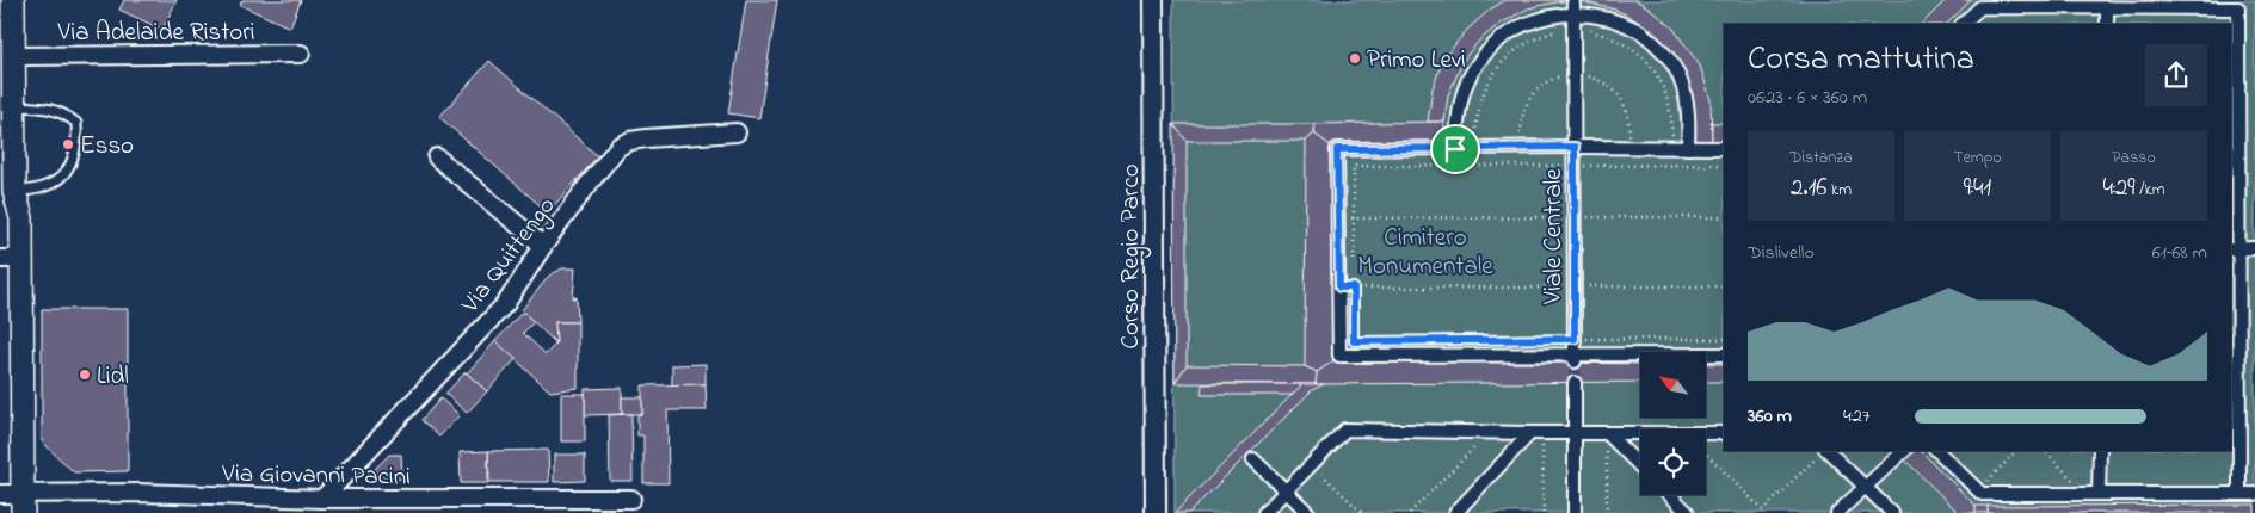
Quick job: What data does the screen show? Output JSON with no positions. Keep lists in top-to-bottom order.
{
  "streets": {
    "street": [
      "Via Adelaide Ristori",
      "Viale Centrale",
      "Via Quittengo",
      "Corso Regio Parco",
      "Via Giovanni Pacini"
    ]
  },
  "crossings": [
    ["Via Quittengo", "Via Giovanni Pacini"]
  ],
  "parks": ["Cimitero Monumentale"],
  "places": ["Primo Levi", "Esso", "Lidl"],
  "north": "top left",
  "page": {
    "heading": ["Corsa mattutina", "06:23 · 6 × 360 m"],
    "stats": [
      ["Distanza", "2.16 km"],
      ["Tempo", "9:41"],
      ["Passo", "4:29 /km"]
    ],
    "chart": ["Dislivello", "61–68 m"],
    "list": [
      {
        "name": "360 m",
        "note": "4:27"
      }
    ]
  }
}
